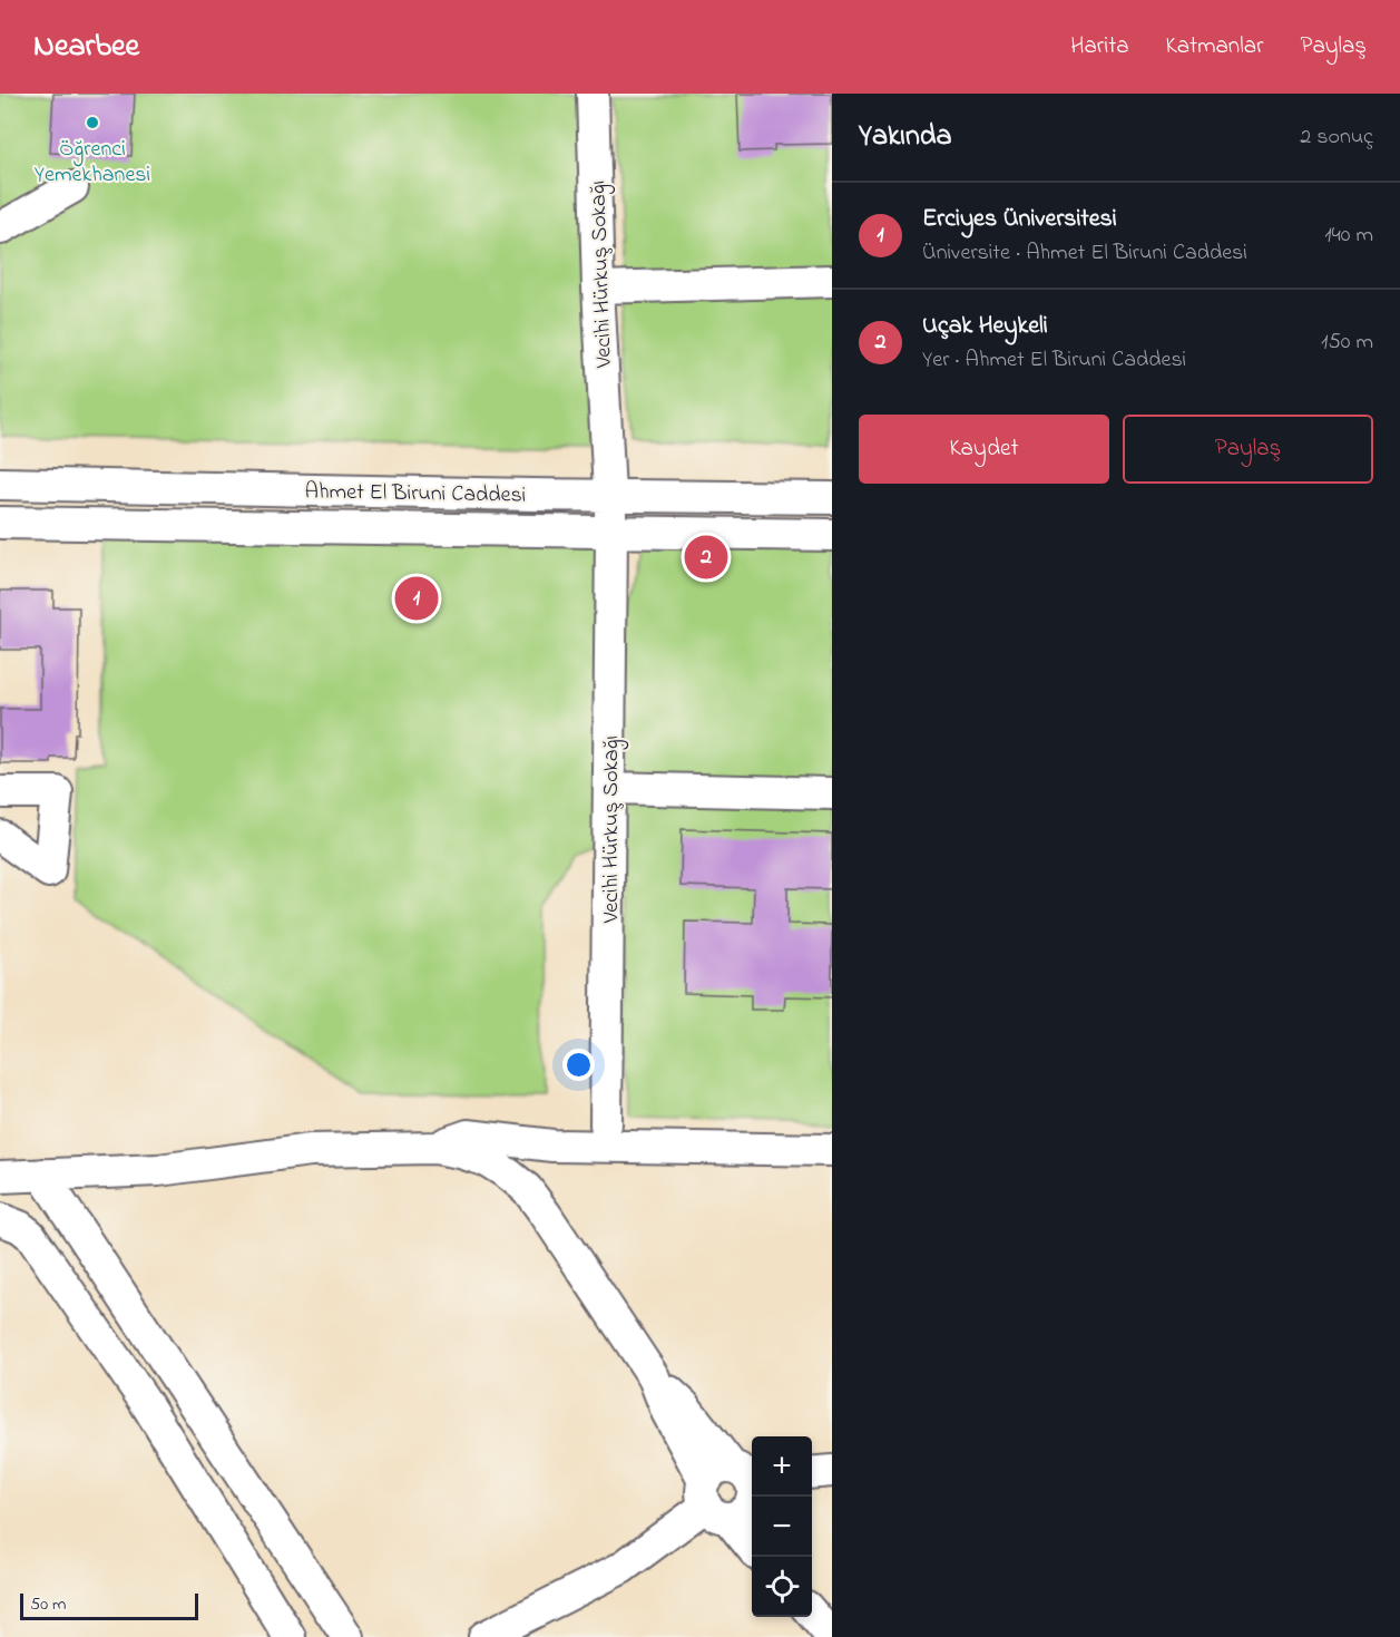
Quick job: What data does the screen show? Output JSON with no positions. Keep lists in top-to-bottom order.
{
  "streets": {
    "street": ["Vecihi Hürkuş Sokağı", "Ahmet El Biruni Caddesi"]
  },
  "crossings": [
    ["Vecihi Hürkuş Sokağı", "Ahmet El Biruni Caddesi"]
  ],
  "places": ["Öğrenci Yemekhanesi"],
  "scale_bar": "50 m",
  "page": {
    "header": "Nearbee",
    "nav": ["Harita", "Katmanlar", "Paylaş"],
    "heading": ["Yakında", "2 sonuç"],
    "list": [
      {
        "mark": "1",
        "name": "Erciyes Üniversitesi",
        "note": "Üniversite · Ahmet El Biruni Caddesi",
        "value": "140 m"
      },
      {
        "mark": "2",
        "name": "Uçak Heykeli",
        "note": "Yer · Ahmet El Biruni Caddesi",
        "value": "150 m"
      }
    ],
    "buttons": ["Kaydet", "Paylaş"],
    "pins": ["2", "1"],
    "map_buttons": ["+", "−"],
    "scale": "50 m"
  }
}
